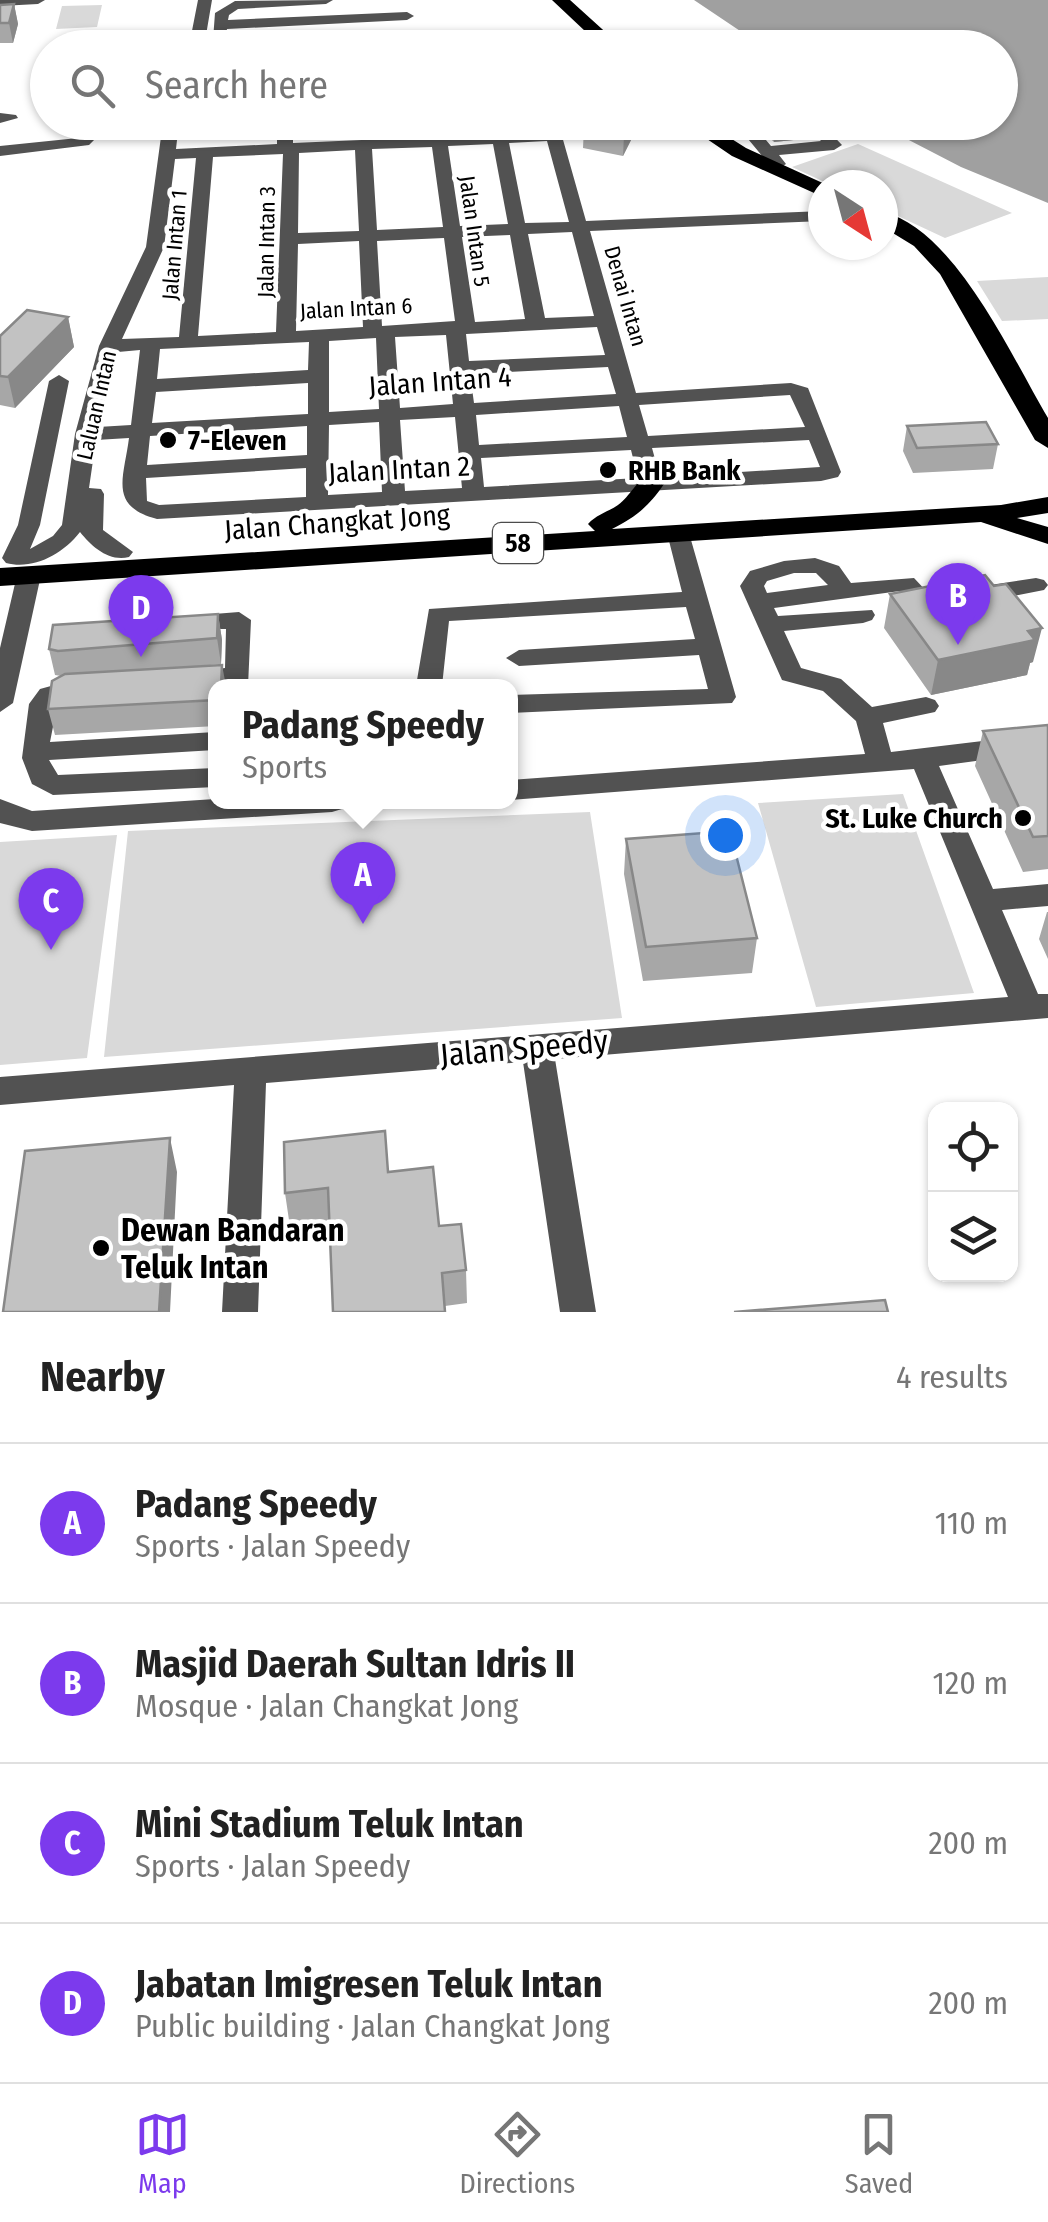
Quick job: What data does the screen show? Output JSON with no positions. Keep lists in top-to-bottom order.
{
  "streets": {
    "highway": ["Jalan Changkat Jong", "58"],
    "street": [
      "Jalan Intan 5",
      "Jalan Intan 3",
      "Jalan Intan 1",
      "Denai Intan",
      "Jalan Intan 6",
      "Jalan Intan 4",
      "Laluan Intan",
      "Jalan Intan 2",
      "Jalan Speedy"
    ]
  },
  "crossings": [
    ["Jalan Intan 5", "Jalan Intan 6"],
    ["Jalan Intan 5", "Jalan Intan 4"],
    ["Jalan Intan 5", "Jalan Intan 2"],
    ["Jalan Intan 3", "Jalan Intan 6"],
    ["Jalan Intan 1", "Jalan Intan 6"],
    ["Denai Intan", "Jalan Intan 6"],
    ["Denai Intan", "Jalan Intan 4"],
    ["Denai Intan", "Jalan Intan 2"],
    ["Jalan Intan 6", "Laluan Intan"],
    ["Jalan Intan 4", "Laluan Intan"],
    ["Jalan Intan 4", "Jalan Intan 2"],
    ["Laluan Intan", "Jalan Changkat Jong"]
  ],
  "places": [
    "7-Eleven",
    "RHB Bank",
    "St. Luke Church",
    "Dewan Bandaran Teluk Intan"
  ],
  "north": "bottom right",
  "page": {
    "search": "Search here",
    "pins": [
      "B",
      "D",
      "A",
      "C"
    ],
    "popup": ["Padang Speedy", "Sports"],
    "heading": ["Nearby", "4 results"],
    "list": [
      {
        "mark": "A",
        "name": "Padang Speedy",
        "note": "Sports · Jalan Speedy",
        "value": "110 m"
      },
      {
        "mark": "B",
        "name": "Masjid Daerah Sultan Idris II",
        "note": "Mosque · Jalan Changkat Jong",
        "value": "120 m"
      },
      {
        "mark": "C",
        "name": "Mini Stadium Teluk Intan",
        "note": "Sports · Jalan Speedy",
        "value": "200 m"
      },
      {
        "mark": "D",
        "name": "Jabatan Imigresen Teluk Intan",
        "note": "Public building · Jalan Changkat Jong",
        "value": "200 m"
      }
    ],
    "nav": ["Map", "Directions", "Saved"]
  }
}
